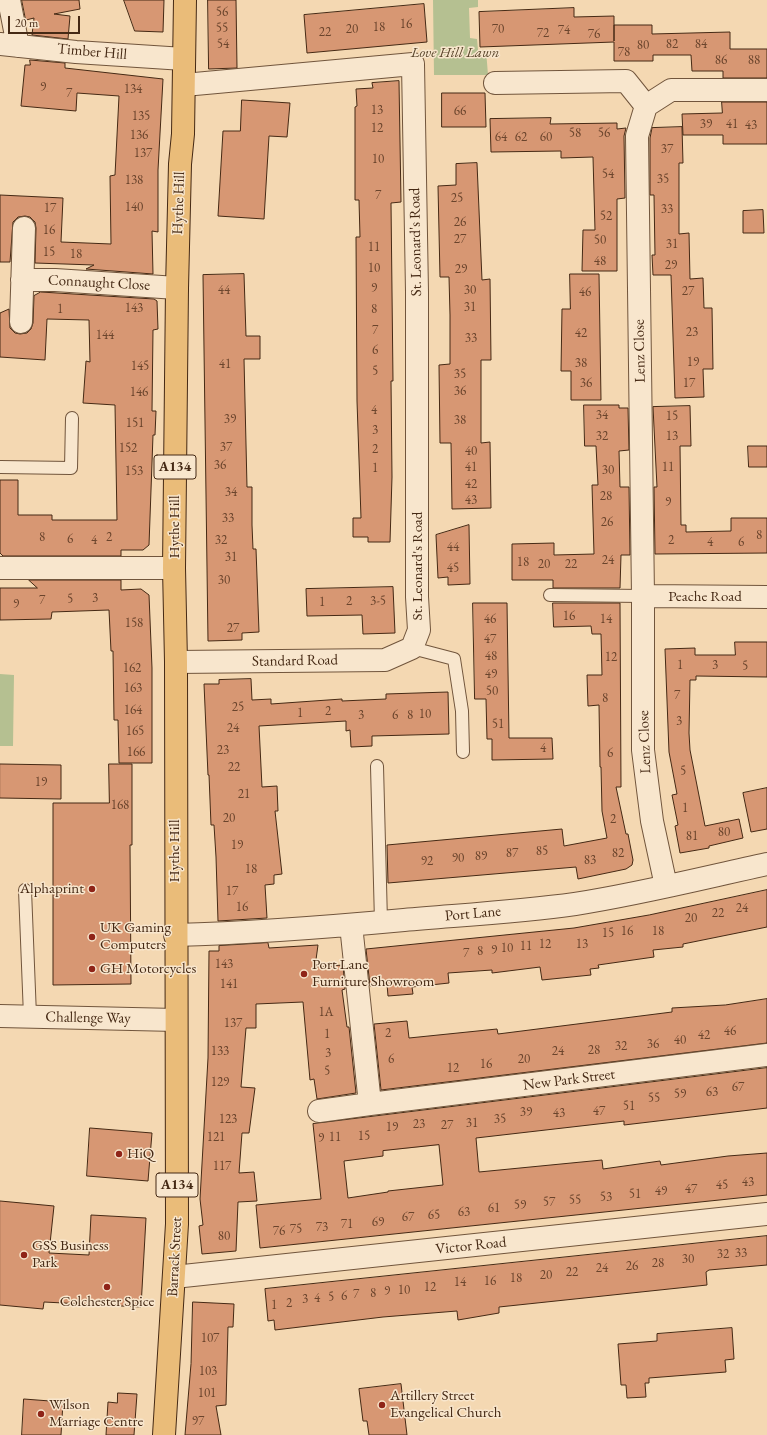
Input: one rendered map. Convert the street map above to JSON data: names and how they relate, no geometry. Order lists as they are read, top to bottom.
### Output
{
  "streets": {
    "main road": ["Hythe Hill", "A134", "Barrack Street"],
    "street": [
      "Timber Hill",
      "St. Leonard's Road",
      "Connaught Close",
      "Lenz Close",
      "Peache Road",
      "Standard Road",
      "Port Lane",
      "Challenge Way",
      "New Park Street",
      "Victor Road"
    ]
  },
  "crossings": [
    ["Timber Hill", "Hythe Hill"],
    ["Hythe Hill", "St. Leonard's Road"],
    ["Hythe Hill", "Connaught Close"],
    ["Hythe Hill", "Standard Road"],
    ["Hythe Hill", "Port Lane"],
    ["Hythe Hill", "Barrack Street"],
    ["St. Leonard's Road", "Standard Road"],
    ["Lenz Close", "Peache Road"],
    ["Lenz Close", "Port Lane"],
    ["Port Lane", "Barrack Street"],
    ["Challenge Way", "Barrack Street"],
    ["Victor Road", "Barrack Street"]
  ],
  "parks": ["Love Hill Lawn"],
  "places": [
    "Alphaprint",
    "UK Gaming Computers",
    "GH Motorcycles",
    "Port Lane Furniture Showroom",
    "HiQ",
    "GSS Business Park",
    "Colchester Spice",
    "Artillery Street Evangelical Church",
    "Wilson Marriage Centre"
  ],
  "house_numbers": [
    "56",
    "16",
    "18",
    "55",
    "20",
    "70",
    "74",
    "22",
    "72",
    "76",
    "54",
    "82",
    "84",
    "80",
    "78",
    "86",
    "88",
    "9",
    "134",
    "7",
    "13",
    "66",
    "135",
    "39",
    "41",
    "43",
    "12",
    "58",
    "56",
    "136",
    "64",
    "62",
    "60",
    "37",
    "137",
    "10",
    "54",
    "35",
    "138",
    "7",
    "25",
    "140",
    "17",
    "33",
    "52",
    "26",
    "16",
    "27",
    "50",
    "31",
    "11",
    "15",
    "18",
    "48",
    "29",
    "10",
    "29",
    "9",
    "44",
    "30",
    "27",
    "46",
    "31",
    "143",
    "1",
    "8",
    "7",
    "23",
    "42",
    "144",
    "33",
    "6",
    "19",
    "38",
    "41",
    "145",
    "5",
    "35",
    "36",
    "17",
    "36",
    "146",
    "4",
    "34",
    "15",
    "39",
    "38",
    "151",
    "3",
    "32",
    "13",
    "37",
    "152",
    "2",
    "40",
    "36",
    "41",
    "11",
    "1",
    "30",
    "153",
    "42",
    "34",
    "28",
    "43",
    "9",
    "33",
    "26",
    "8",
    "8",
    "2",
    "6",
    "4",
    "32",
    "2",
    "4",
    "6",
    "44",
    "31",
    "24",
    "18",
    "20",
    "22",
    "45",
    "30",
    "3",
    "5",
    "7",
    "2",
    "3-5",
    "1",
    "9",
    "16",
    "46",
    "14",
    "158",
    "27",
    "47",
    "48",
    "12",
    "1",
    "3",
    "5",
    "162",
    "49",
    "163",
    "50",
    "7",
    "8",
    "25",
    "164",
    "2",
    "1",
    "10",
    "3",
    "6",
    "8",
    "3",
    "51",
    "24",
    "165",
    "4",
    "23",
    "166",
    "6",
    "22",
    "5",
    "19",
    "21",
    "168",
    "1",
    "20",
    "2",
    "80",
    "81",
    "19",
    "85",
    "87",
    "82",
    "89",
    "90",
    "83",
    "92",
    "18",
    "17",
    "16",
    "24",
    "22",
    "20",
    "16",
    "18",
    "15",
    "12",
    "13",
    "11",
    "10",
    "9",
    "8",
    "7",
    "143",
    "141",
    "1A",
    "137",
    "46",
    "2",
    "1",
    "42",
    "40",
    "36",
    "32",
    "28",
    "133",
    "24",
    "3",
    "6",
    "20",
    "16",
    "12",
    "5",
    "129",
    "67",
    "63",
    "59",
    "55",
    "51",
    "47",
    "39",
    "43",
    "123",
    "35",
    "31",
    "23",
    "27",
    "19",
    "15",
    "121",
    "11",
    "9",
    "117",
    "43",
    "45",
    "47",
    "49",
    "51",
    "53",
    "55",
    "57",
    "59",
    "61",
    "63",
    "65",
    "67",
    "69",
    "71",
    "73",
    "75",
    "76",
    "80",
    "33",
    "32",
    "30",
    "28",
    "26",
    "24",
    "22",
    "20",
    "18",
    "16",
    "14",
    "12",
    "10",
    "9",
    "8",
    "7",
    "6",
    "5",
    "4",
    "3",
    "2",
    "1",
    "107",
    "103",
    "101",
    "97"
  ],
  "scale_bar": "20 m"
}
